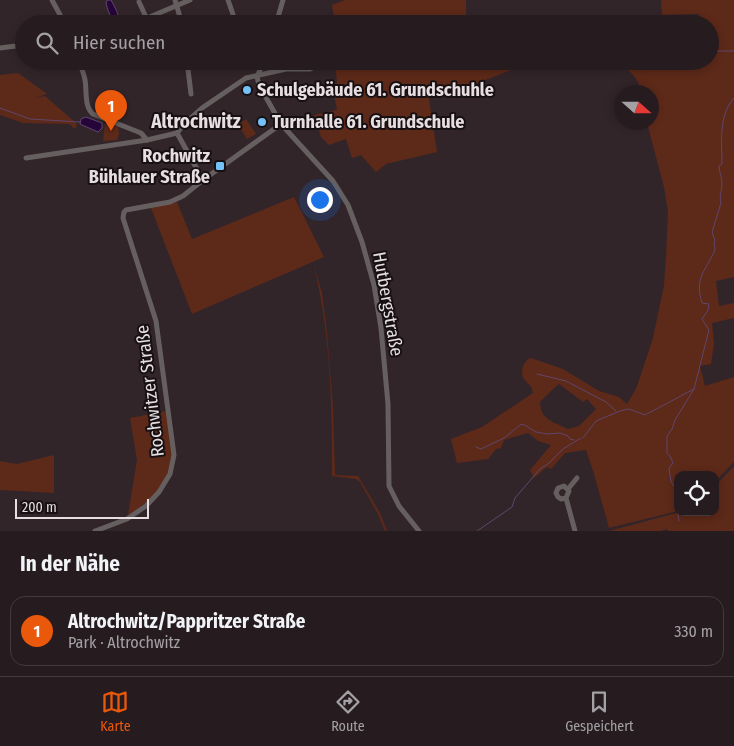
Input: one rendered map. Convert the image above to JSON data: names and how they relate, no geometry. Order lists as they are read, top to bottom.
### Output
{
  "streets": {
    "street": ["Hutbergstraße", "Rochwitzer Straße"]
  },
  "districts": ["Altrochwitz"],
  "places": {
    "other": ["Schulgebäude 61. Grundschuhle", "Turnhalle 61. Grundschule"],
    "transit": ["Rochwitz Bühlauer Straße"]
  },
  "scale_bar": "200 m",
  "north": "right",
  "page": {
    "search": "Hier suchen",
    "pins": "1",
    "scale": "200 m",
    "heading": "In der Nähe",
    "list": [
      {
        "mark": "1",
        "name": "Altrochwitz/Pappritzer Straße",
        "note": "Park · Altrochwitz",
        "value": "330 m"
      }
    ],
    "nav": ["Karte", "Route", "Gespeichert"]
  }
}
